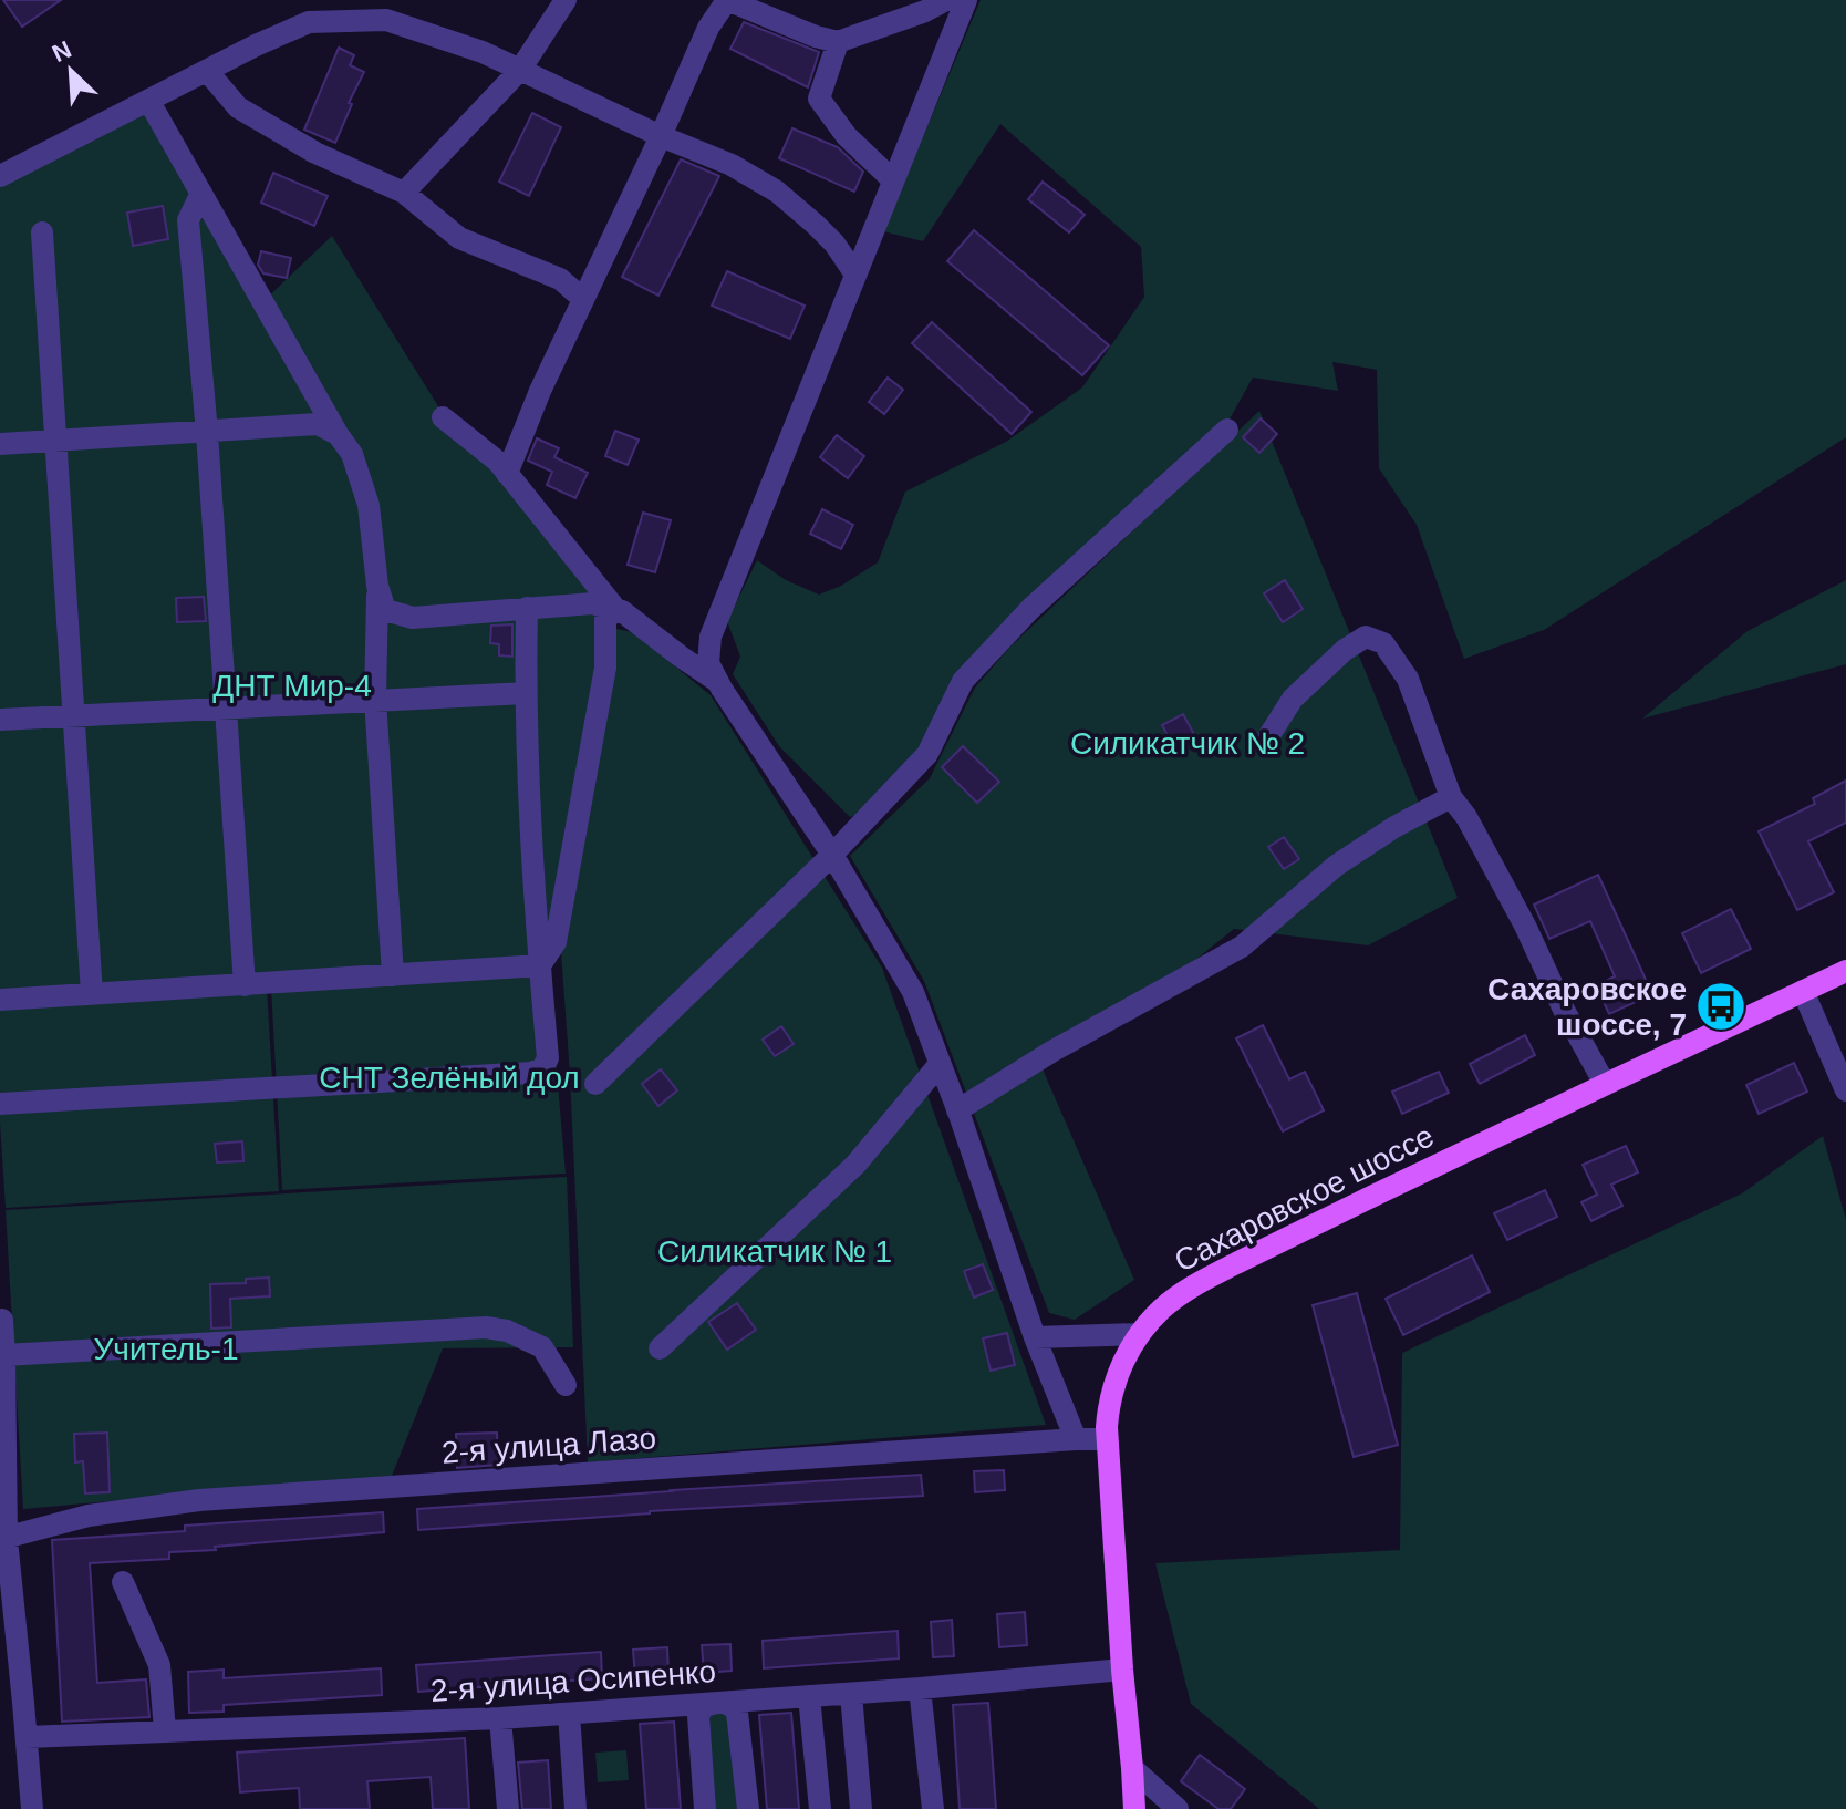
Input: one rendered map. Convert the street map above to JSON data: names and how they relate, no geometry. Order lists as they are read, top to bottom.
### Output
{
  "streets": {
    "main road": ["Сахаровское шоссе"],
    "street": ["2-я улица Лазо", "2-я улица Осипенко"]
  },
  "crossings": [
    ["Сахаровское шоссе", "2-я улица Лазо"],
    ["Сахаровское шоссе", "2-я улица Осипенко"]
  ],
  "parks": [
    "ДНТ Мир-4",
    "Силикатчик № 2",
    "СНТ Зелёный дол",
    "Силикатчик № 1",
    "Учитель-1"
  ],
  "places": {
    "bus stop": ["Сахаровское шоссе, 7"]
  },
  "north": "top left"
}
